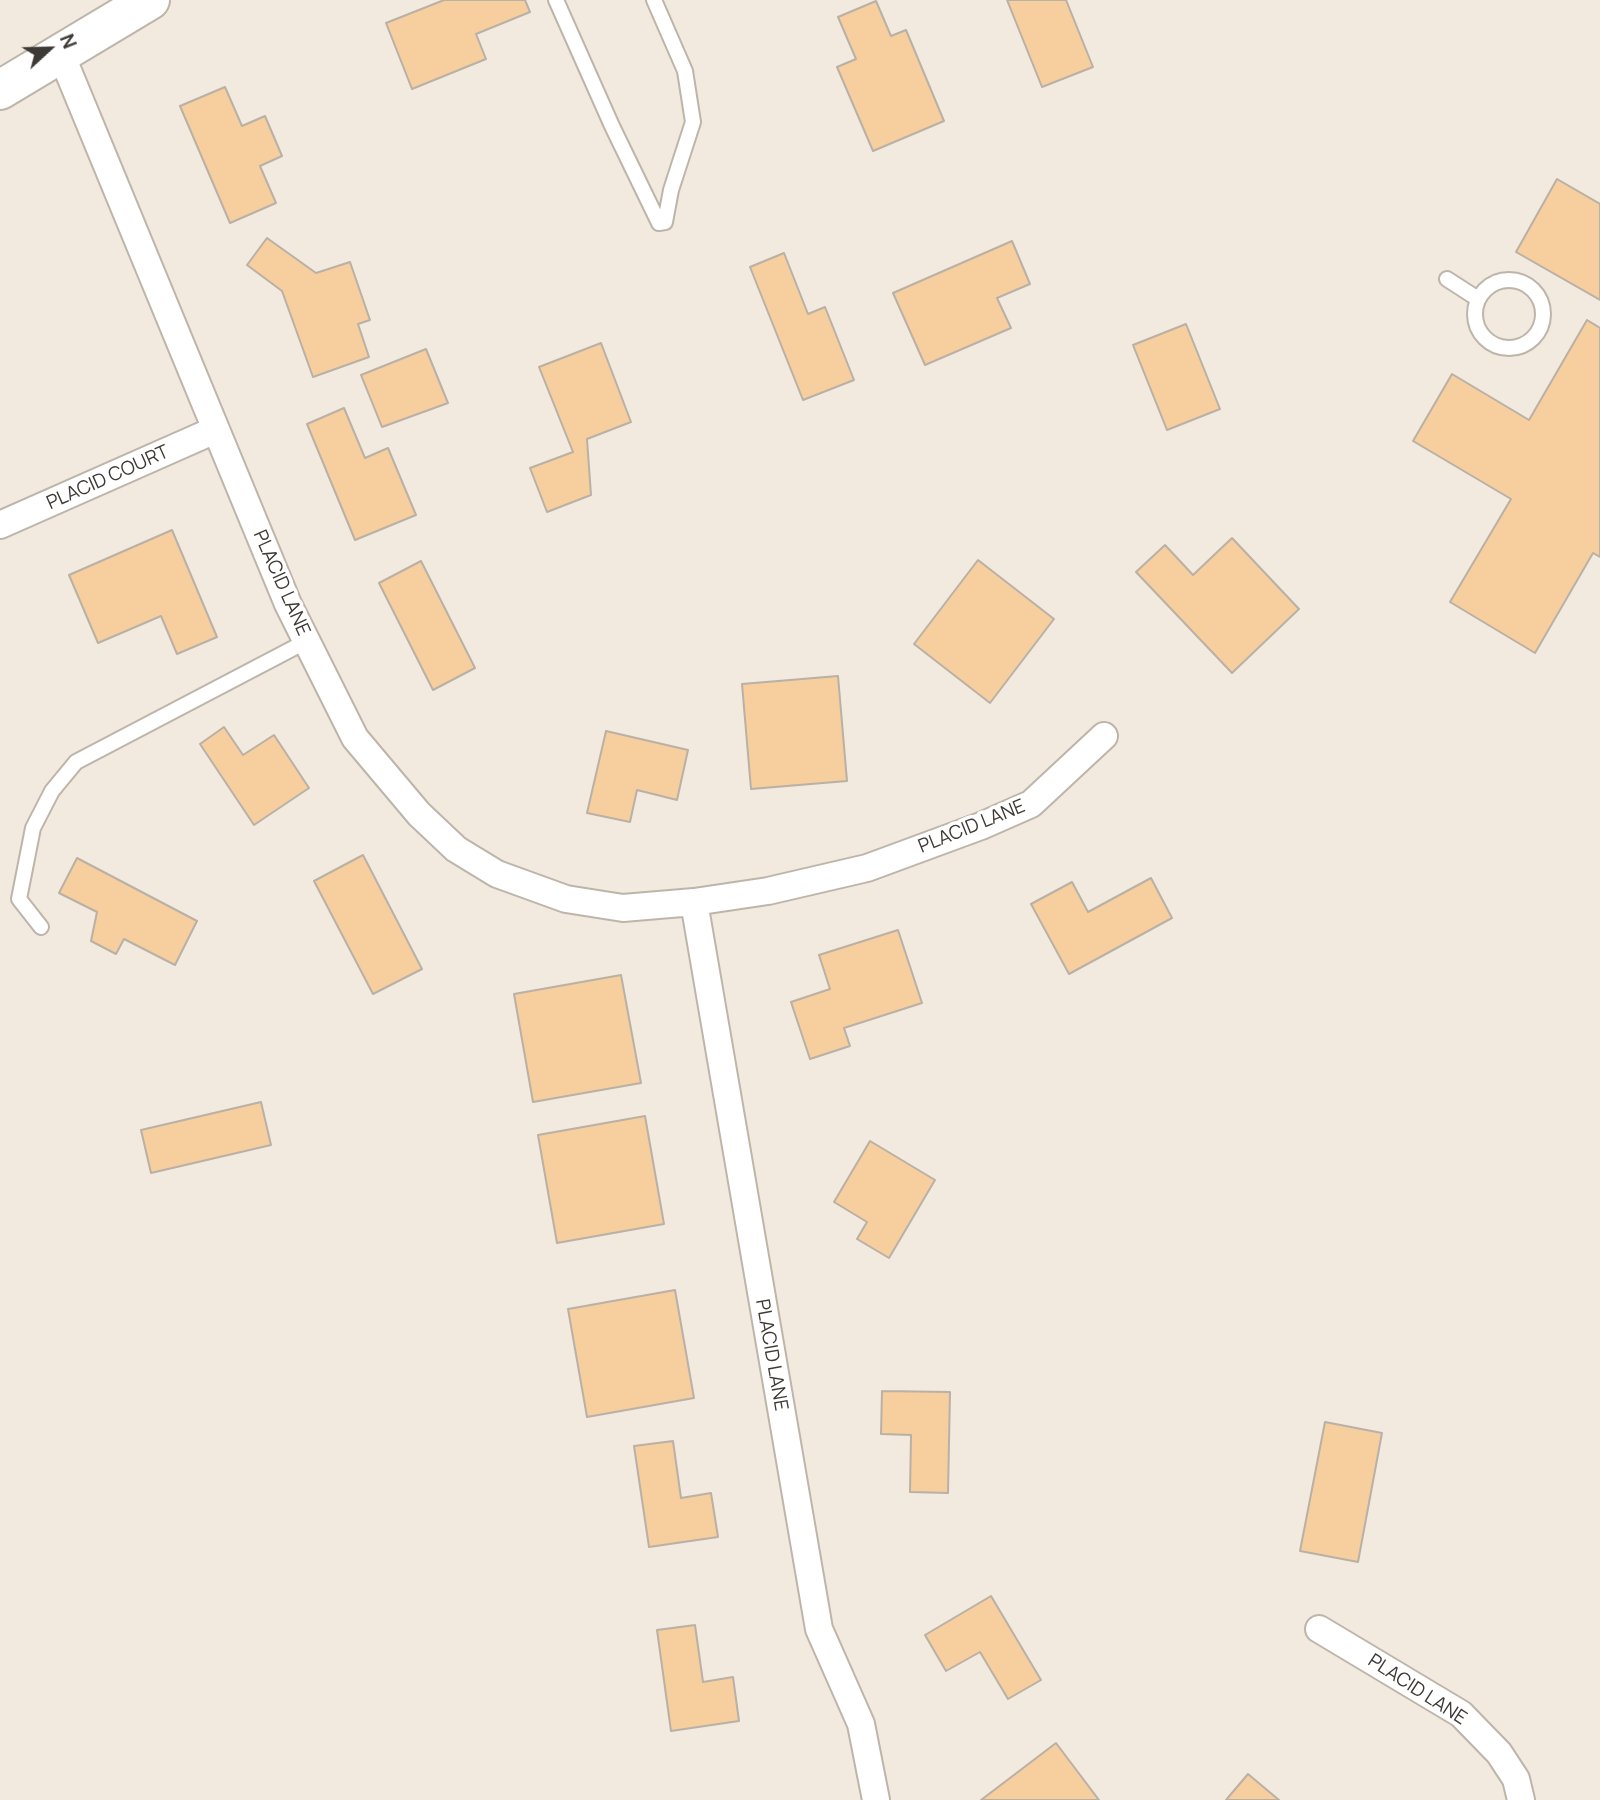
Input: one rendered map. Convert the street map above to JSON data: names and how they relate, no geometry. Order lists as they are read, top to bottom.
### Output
{
  "streets": {
    "street": ["PLACID COURT", "PLACID LANE"]
  },
  "crossings": [
    ["PLACID COURT", "PLACID LANE"]
  ],
  "north": "right"
}
